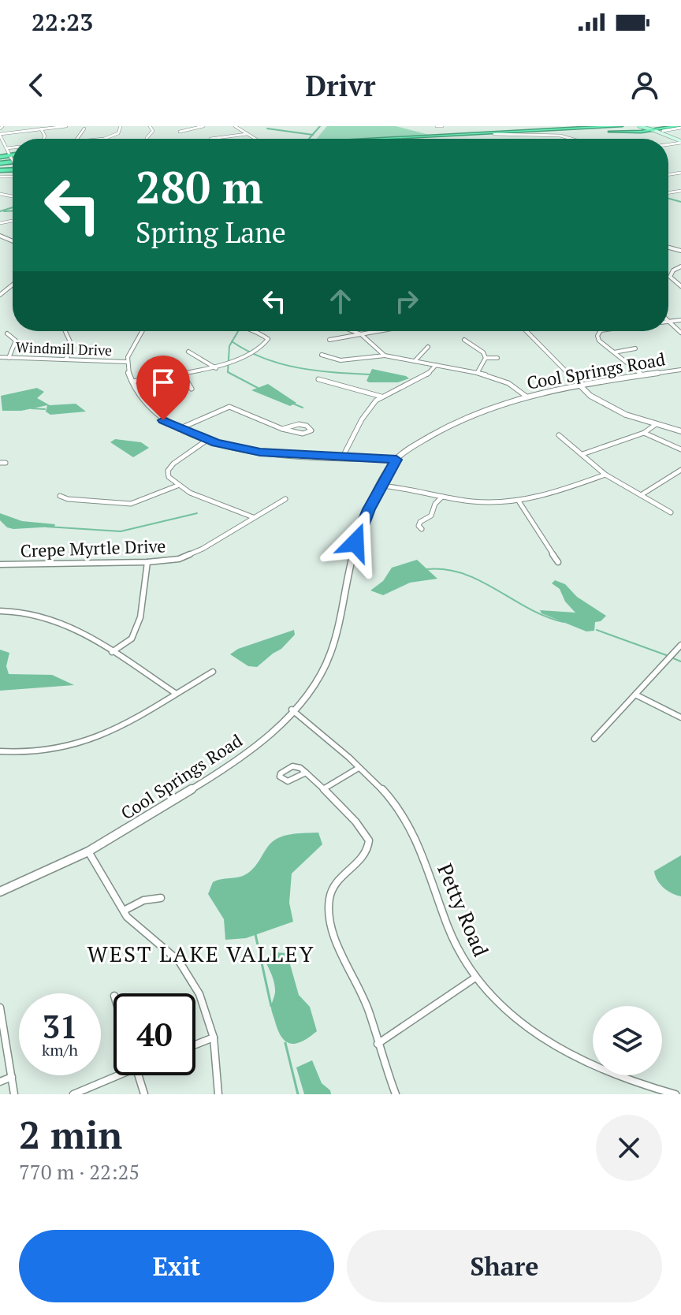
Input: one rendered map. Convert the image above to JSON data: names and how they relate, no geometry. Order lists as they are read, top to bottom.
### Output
{
  "streets": {
    "street": [
      "Windmill Drive",
      "Cool Springs Road",
      "Crepe Myrtle Drive",
      "Petty Road"
    ]
  },
  "crossings": [
    ["Cool Springs Road", "Petty Road"]
  ],
  "districts": ["WEST LAKE VALLEY"],
  "page": {
    "status": "22:23",
    "header": "Drivr",
    "turn": ["280 m", "Spring Lane"],
    "speed": "31 km/h",
    "limit": "40",
    "heading": ["2 min", "770 m · 22:25"],
    "buttons": ["Exit", "Share"]
  }
}
